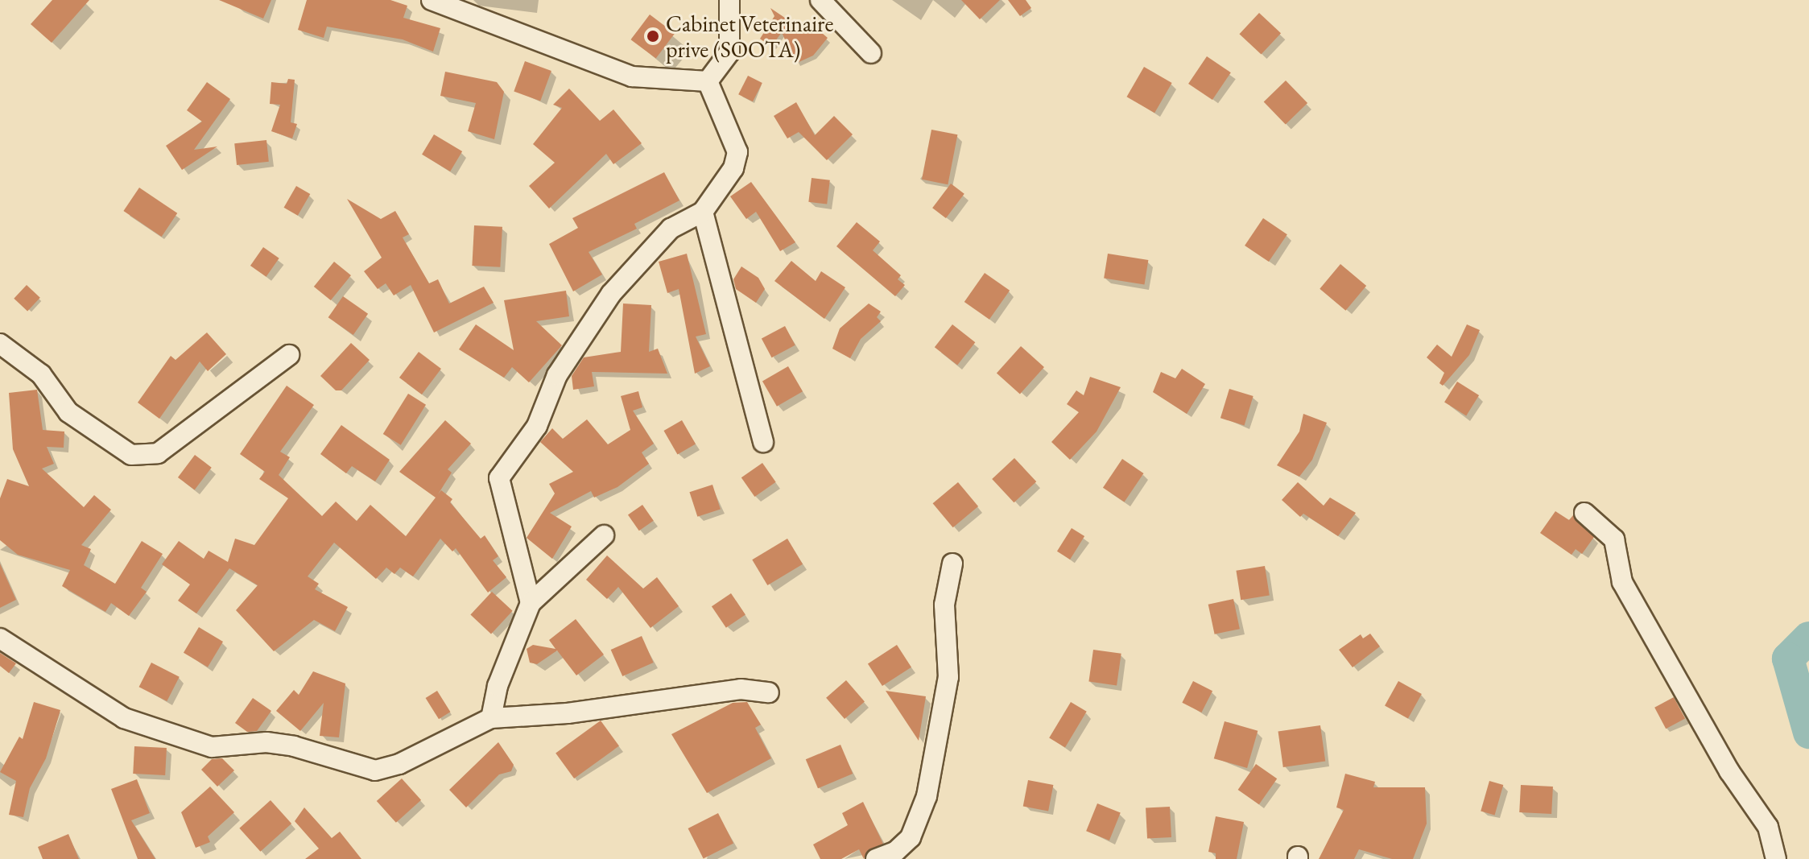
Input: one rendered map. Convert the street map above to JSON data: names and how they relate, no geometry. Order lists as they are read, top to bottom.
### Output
{
  "places": ["Cabinet Veterinaire prive (SOOTA)"]
}
